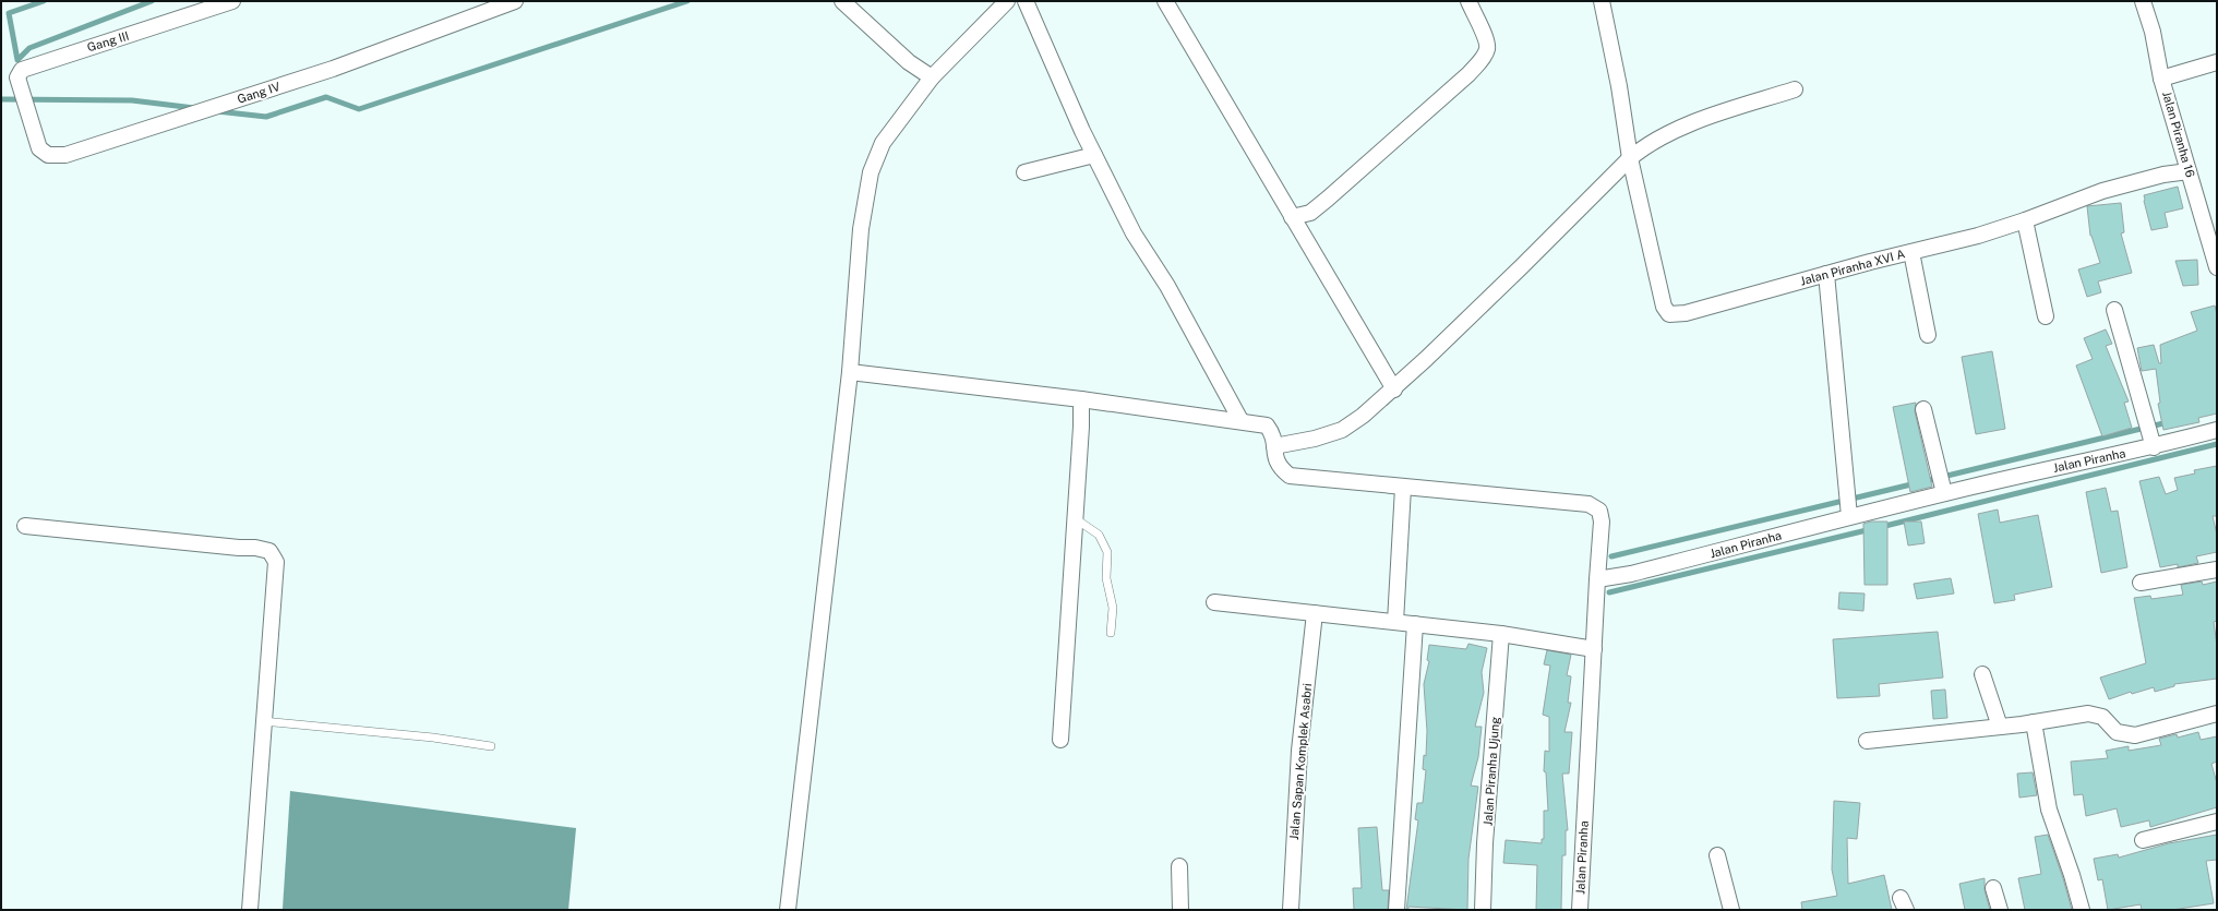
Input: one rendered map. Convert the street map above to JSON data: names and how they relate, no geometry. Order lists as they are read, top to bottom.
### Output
{
  "streets": {
    "street": [
      "Gang III",
      "Gang IV",
      "Jalan Piranha 16",
      "Jalan Piranha XVI A",
      "Jalan Piranha",
      "Jalan Sapan Komplek Asabri",
      "Jalan Piranha Ujung"
    ]
  },
  "crossings": [
    ["Gang III", "Gang IV"],
    ["Jalan Piranha 16", "Jalan Piranha XVI A"]
  ]
}
